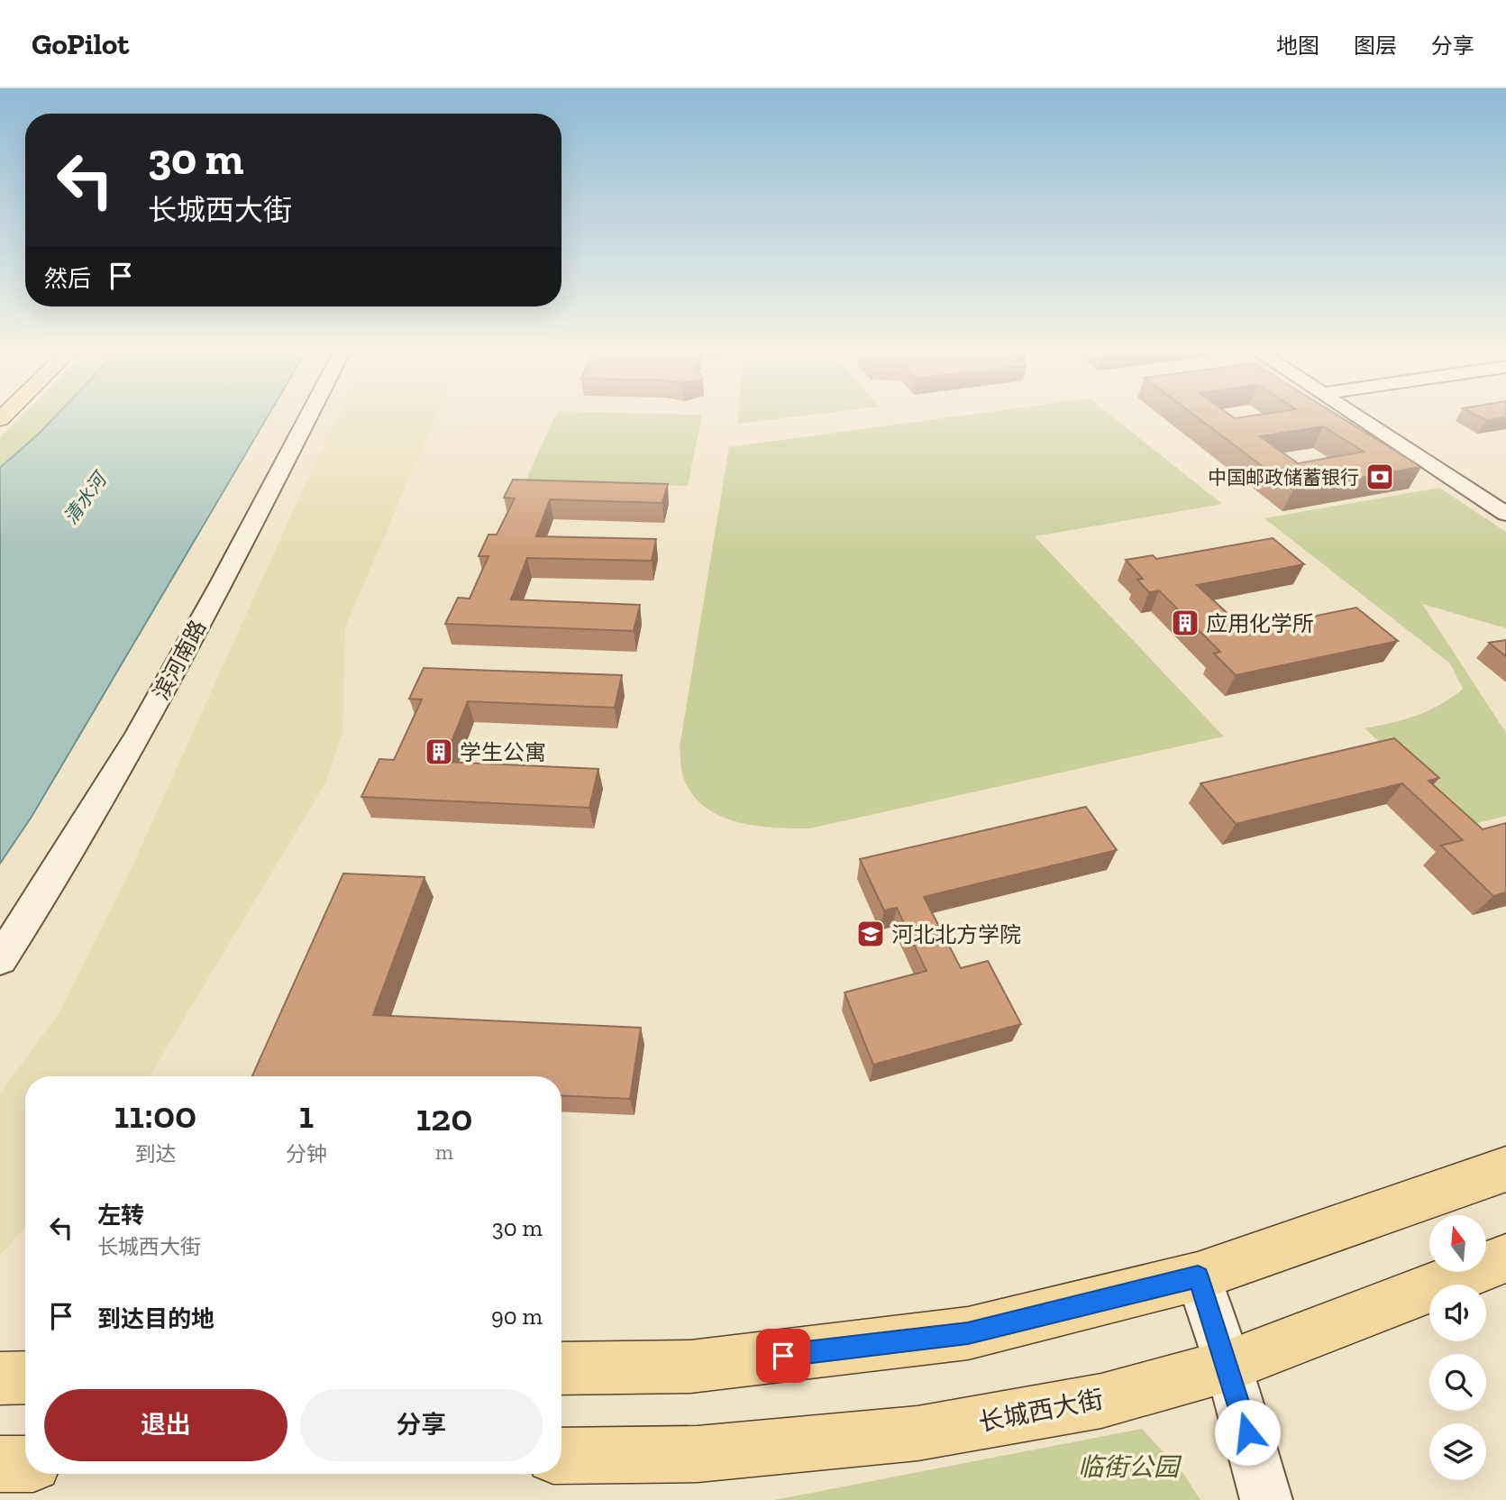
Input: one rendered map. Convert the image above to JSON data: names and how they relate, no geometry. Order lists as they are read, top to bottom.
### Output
{
  "streets": {
    "main road": ["滨河南路", "长城西大街"]
  },
  "water": ["清水河"],
  "parks": ["临街公园"],
  "places": {
    "bank": ["中国邮政储蓄银行"],
    "building": ["应用化学所", "学生公寓"],
    "school or university": ["河北北方学院"]
  },
  "north": "top",
  "page": {
    "header": "GoPilot",
    "nav": ["地图", "图层", "分享"],
    "turn": ["30 m", "长城西大街"],
    "then": "然后",
    "eta": [
      "11:00",
      "到达",
      "1",
      "分钟",
      "120",
      "m"
    ],
    "list": [
      {
        "name": "左转",
        "note": "长城西大街",
        "value": "30 m"
      },
      {
        "name": "到达目的地",
        "value": "90 m"
      }
    ],
    "buttons": ["退出", "分享"]
  }
}
